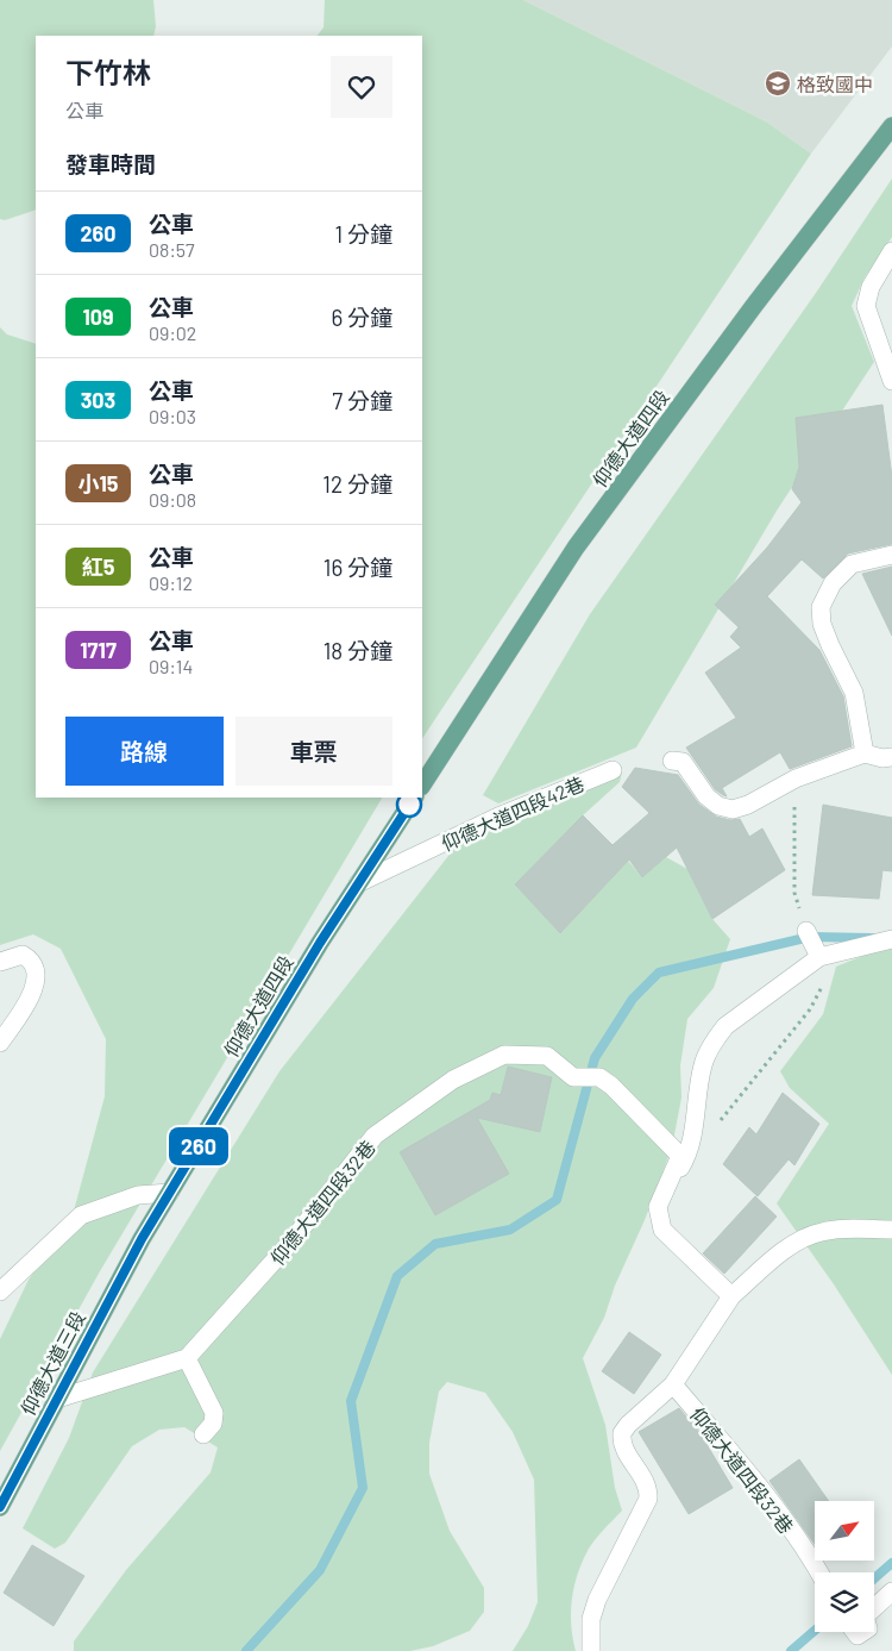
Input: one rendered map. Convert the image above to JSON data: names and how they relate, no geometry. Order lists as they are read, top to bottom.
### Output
{
  "streets": {
    "main road": ["仰德大道四段", "仰德大道三段"],
    "street": ["仰德大道四段42巷", "仰德大道四段32巷"]
  },
  "crossings": [
    ["仰德大道四段", "仰德大道四段42巷"],
    ["仰德大道四段", "仰德大道三段"]
  ],
  "places": {
    "school or university": ["格致國中"]
  },
  "lines": ["bus line 260"],
  "north": "top right",
  "page": {
    "on_map": "260",
    "heading": [
      ["下竹林", "公車"],
      "發車時間"
    ],
    "list": [
      {
        "mark": "260",
        "name": "公車",
        "note": "08:57",
        "value": "1 分鐘"
      },
      {
        "mark": "109",
        "name": "公車",
        "note": "09:02",
        "value": "6 分鐘"
      },
      {
        "mark": "303",
        "name": "公車",
        "note": "09:03",
        "value": "7 分鐘"
      },
      {
        "mark": "小15",
        "name": "公車",
        "note": "09:08",
        "value": "12 分鐘"
      },
      {
        "mark": "紅5",
        "name": "公車",
        "note": "09:12",
        "value": "16 分鐘"
      },
      {
        "mark": "1717",
        "name": "公車",
        "note": "09:14",
        "value": "18 分鐘"
      }
    ],
    "buttons": ["路線", "車票"]
  }
}
